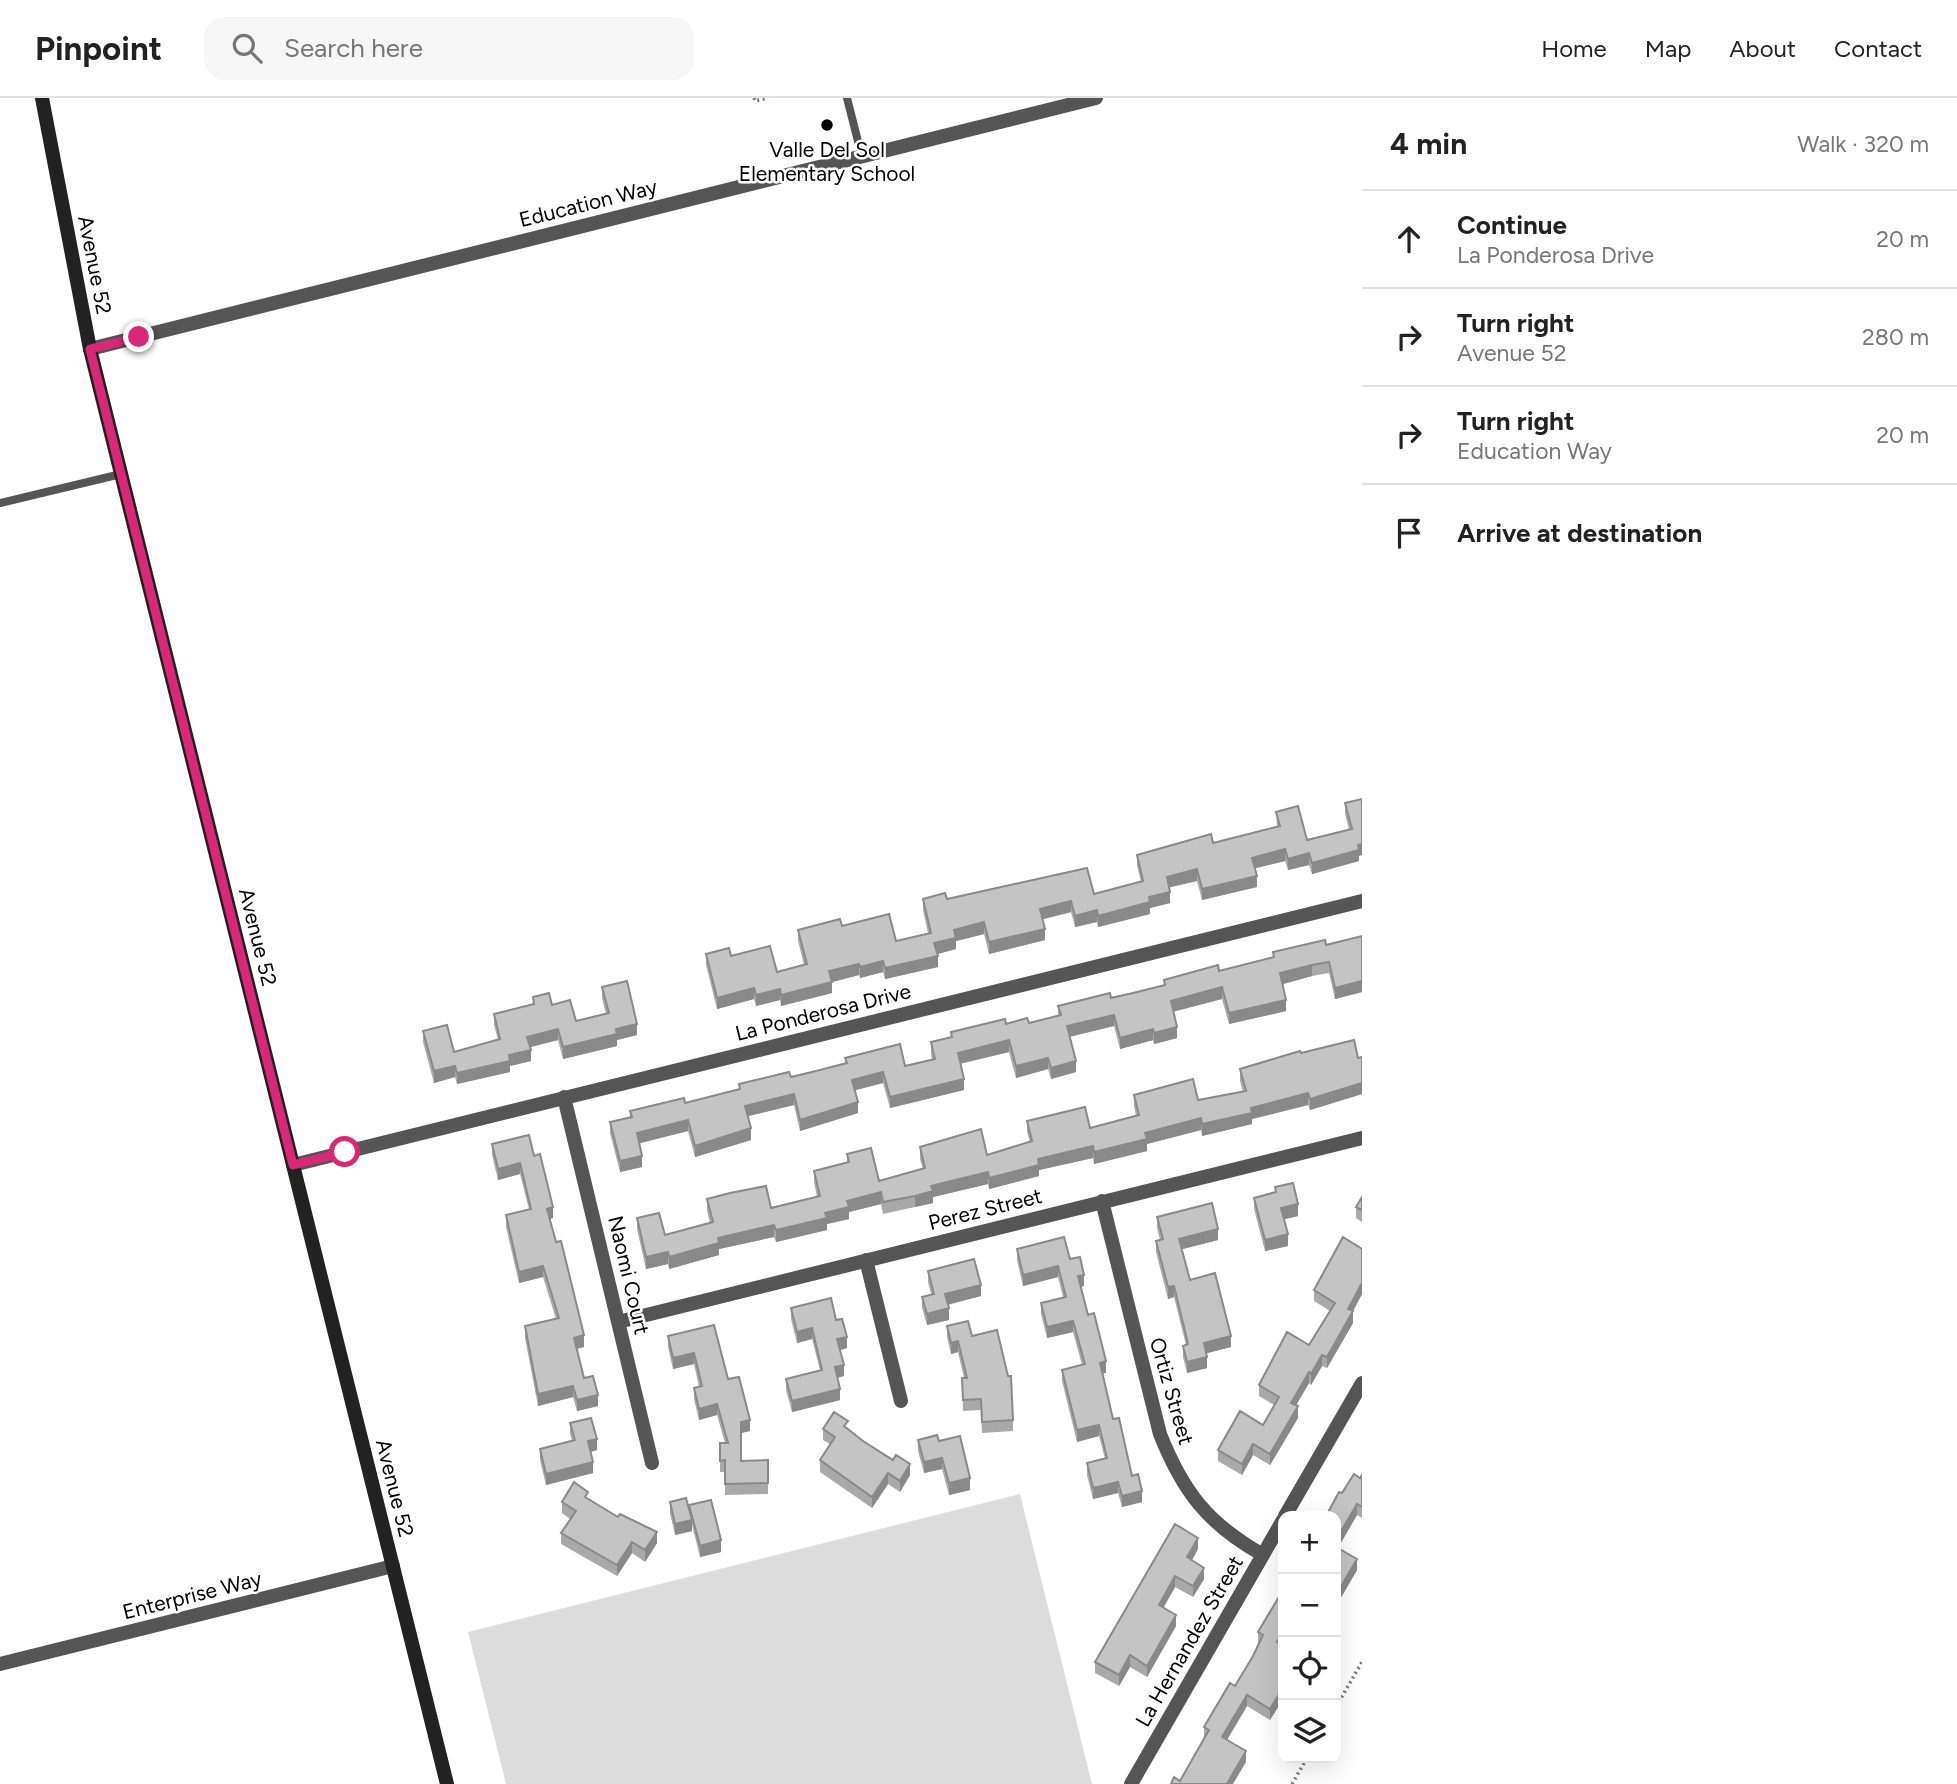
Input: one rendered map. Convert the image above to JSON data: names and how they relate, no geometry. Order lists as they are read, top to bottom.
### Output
{
  "streets": {
    "main road": ["Avenue 52"],
    "street": [
      "Education Way",
      "La Ponderosa Drive",
      "Perez Street",
      "Naomi Court",
      "Ortiz Street",
      "Enterprise Way",
      "La Hernandez Street"
    ]
  },
  "crossings": [
    ["Education Way", "Avenue 52"],
    ["Avenue 52", "La Ponderosa Drive"],
    ["Avenue 52", "Enterprise Way"],
    ["La Ponderosa Drive", "Naomi Court"],
    ["Perez Street", "Naomi Court"],
    ["Perez Street", "Ortiz Street"],
    ["Ortiz Street", "La Hernandez Street"]
  ],
  "places": ["Valle Del Sol Elementary School"],
  "page": {
    "header": "Pinpoint",
    "search": "Search here",
    "nav": [
      "Home",
      "Map",
      "About",
      "Contact"
    ],
    "heading": ["4 min", "Walk · 320 m"],
    "list": [
      ["Continue", "La Ponderosa Drive", "20 m"],
      ["Turn right", "Avenue 52", "280 m"],
      ["Turn right", "Education Way", "20 m"],
      "Arrive at destination"
    ],
    "map_buttons": ["+", "−"]
  }
}
